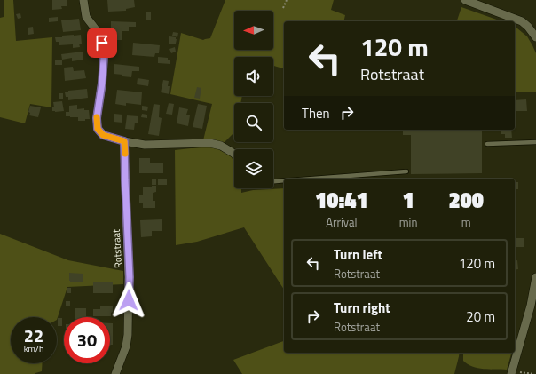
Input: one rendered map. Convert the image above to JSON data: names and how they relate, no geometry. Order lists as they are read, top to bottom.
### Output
{
  "streets": {
    "street": ["Rotstraat"]
  },
  "north": "left",
  "page": {
    "turn": ["120 m", "Rotstraat"],
    "then": "Then",
    "eta": [
      "10:41",
      "Arrival",
      "1",
      "min",
      "200",
      "m"
    ],
    "list": [
      {
        "name": "Turn left",
        "note": "Rotstraat",
        "value": "120 m"
      },
      {
        "name": "Turn right",
        "note": "Rotstraat",
        "value": "20 m"
      }
    ],
    "speed": "22 km/h",
    "limit": "30"
  }
}
